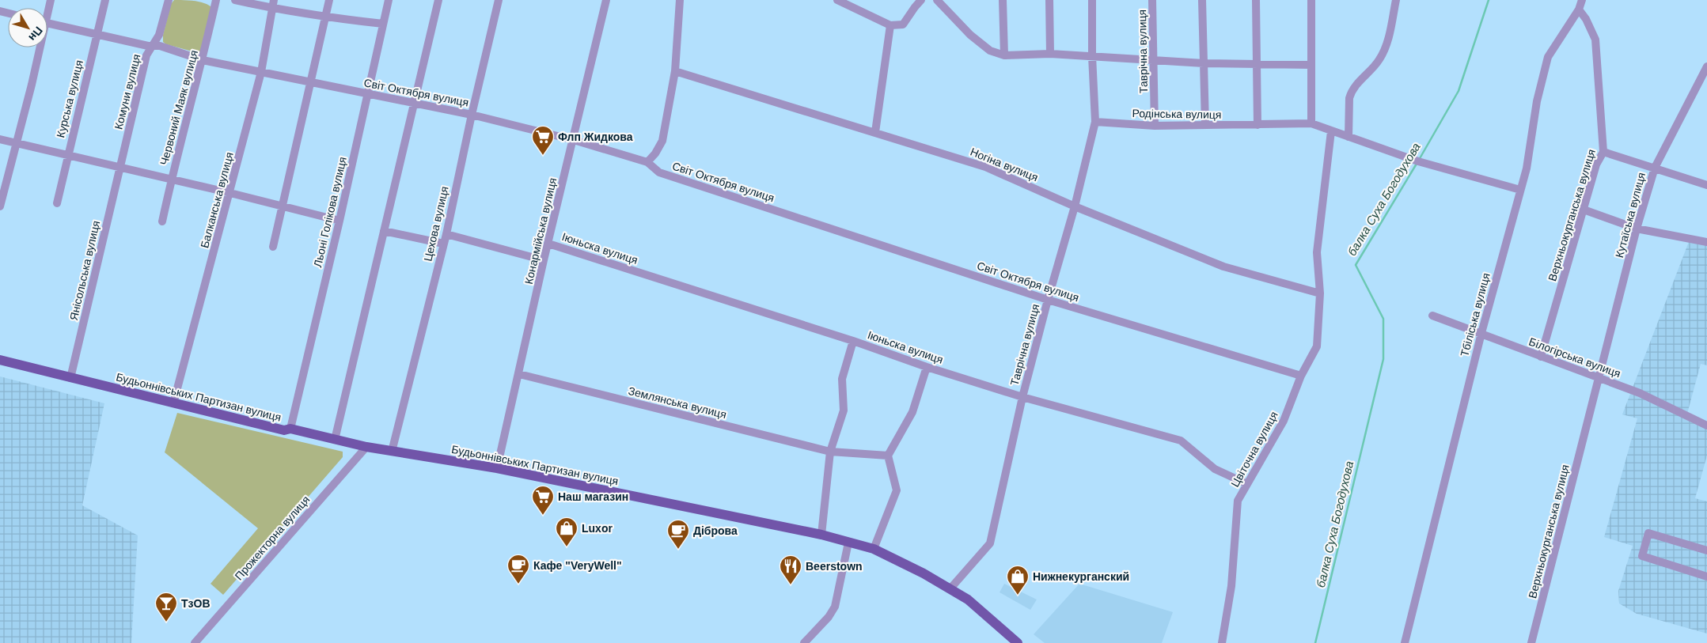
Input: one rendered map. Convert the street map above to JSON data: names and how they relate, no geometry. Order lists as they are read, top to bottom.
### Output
{
  "streets": {
    "main road": ["Будьоннівських Партизан вулиця"],
    "street": [
      "Таврічна вулиця",
      "Комуни вулиця",
      "Світ Октября вулиця",
      "Курська вулиця",
      "Червоний Маяк вулиця",
      "Родінська вулиця",
      "Ногіна вулиця",
      "Балканська вулиця",
      "Льоні Голікова вулиця",
      "Верхньокурганська вулиця",
      "Кутаїська вулиця",
      "Цехова вулиця",
      "Конармійська вулиця",
      "Iюньска вулиця",
      "Янісольська вулиця",
      "Тбіліська вулиця",
      "Білогірська вулиця",
      "Землянська вулиця",
      "Цвiточна вулиця",
      "Прожекторна вулиця"
    ]
  },
  "crossings": [
    ["Таврічна вулиця", "Світ Октября вулиця"],
    ["Таврічна вулиця", "Родінська вулиця"],
    ["Таврічна вулиця", "Ногіна вулиця"],
    ["Таврічна вулиця", "Iюньска вулиця"],
    ["Таврічна вулиця", "Будьоннівських Партизан вулиця"],
    ["Комуни вулиця", "Світ Октября вулиця"],
    ["Комуни вулиця", "Янісольська вулиця"],
    ["Світ Октября вулиця", "Курська вулиця"],
    ["Світ Октября вулиця", "Червоний Маяк вулиця"],
    ["Світ Октября вулиця", "Балканська вулиця"],
    ["Світ Октября вулиця", "Льоні Голікова вулиця"],
    ["Світ Октября вулиця", "Цехова вулиця"],
    ["Світ Октября вулиця", "Конармійська вулиця"],
    ["Світ Октября вулиця", "Цвiточна вулиця"],
    ["Родінська вулиця", "Тбіліська вулиця"],
    ["Родінська вулиця", "Цвiточна вулиця"],
    ["Ногіна вулиця", "Цвiточна вулиця"],
    ["Балканська вулиця", "Будьоннівських Партизан вулиця"],
    ["Льоні Голікова вулиця", "Будьоннівських Партизан вулиця"],
    ["Верхньокурганська вулиця", "Кутаїська вулиця"],
    ["Верхньокурганська вулиця", "Тбіліська вулиця"],
    ["Верхньокурганська вулиця", "Білогірська вулиця"],
    ["Кутаїська вулиця", "Білогірська вулиця"],
    ["Цехова вулиця", "Будьоннівських Партизан вулиця"],
    ["Конармійська вулиця", "Iюньска вулиця"],
    ["Конармійська вулиця", "Будьоннівських Партизан вулиця"],
    ["Конармійська вулиця", "Землянська вулиця"],
    ["Iюньска вулиця", "Цвiточна вулиця"],
    ["Янісольська вулиця", "Будьоннівських Партизан вулиця"],
    ["Тбіліська вулиця", "Білогірська вулиця"],
    ["Будьоннівських Партизан вулиця", "Прожекторна вулиця"]
  ],
  "water": ["балка Суха Богодухова"],
  "places": {
    "supermarket": ["Флп Жидкова", "Наш магазин"],
    "shop": ["Luxor", "Нижнекурганский"],
    "cafe": ["Діброва", "Кафе \"VeryWell\""],
    "restaurant": ["Beerstown"],
    "bar": ["ТзОВ"]
  },
  "north": "bottom right"
}
